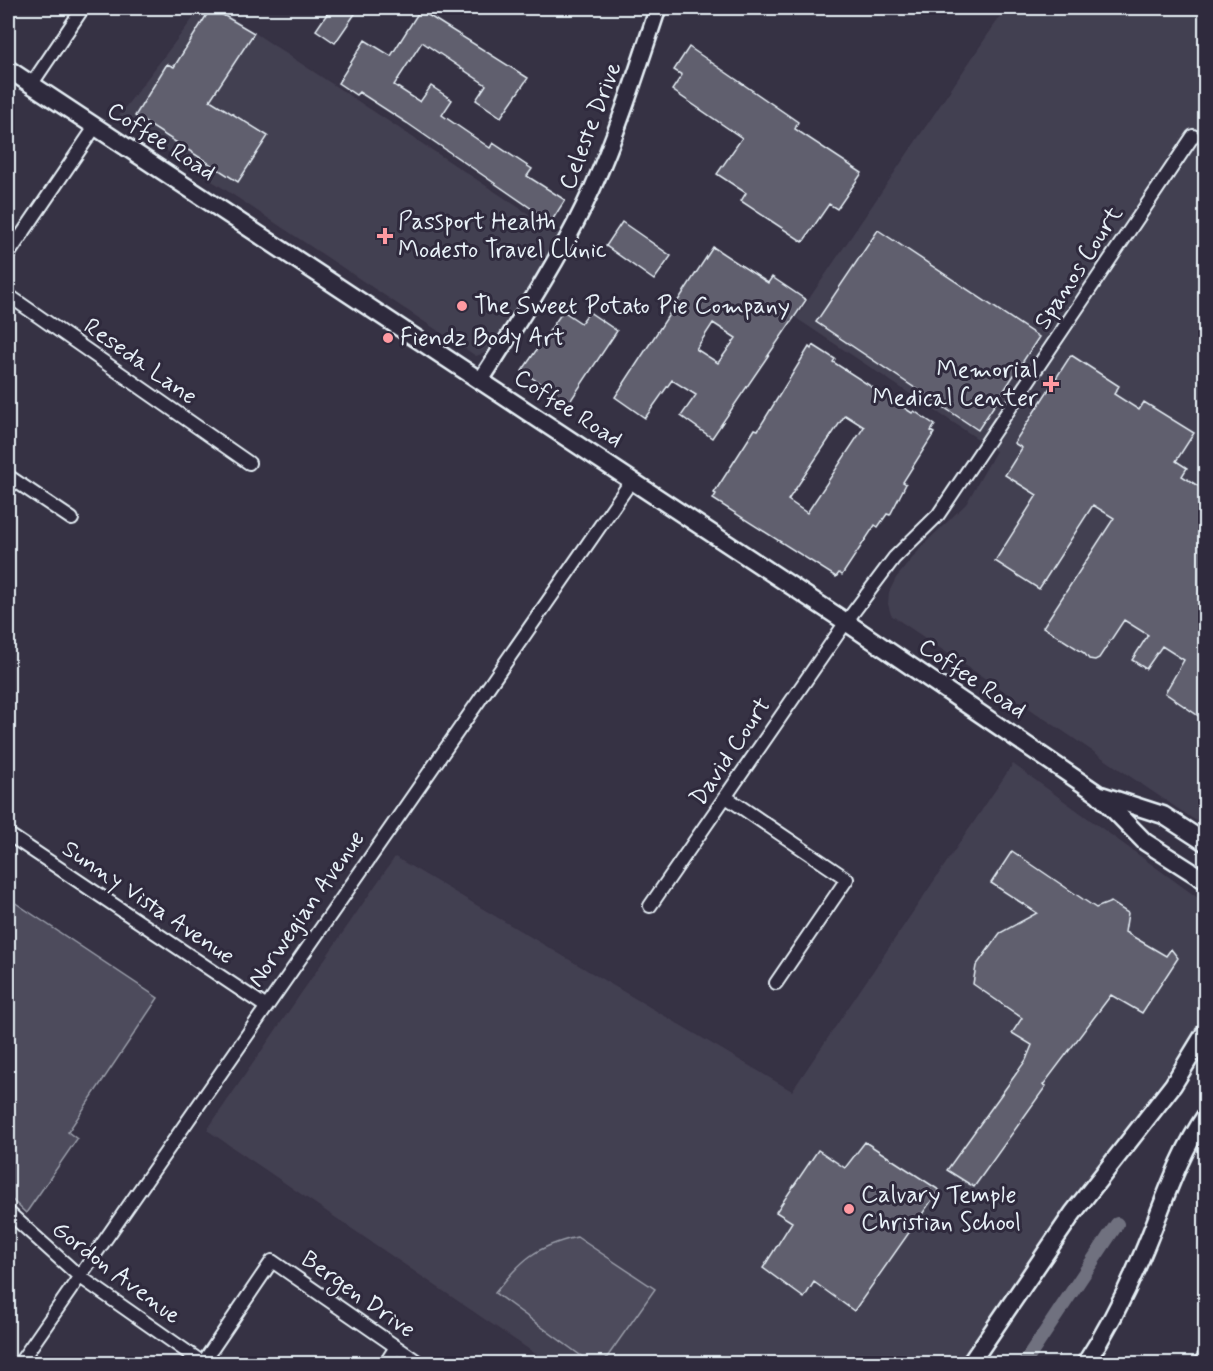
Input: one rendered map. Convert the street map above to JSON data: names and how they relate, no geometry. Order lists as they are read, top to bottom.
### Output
{
  "streets": {
    "main road": ["Coffee Road"],
    "street": [
      "Celeste Drive",
      "Spanos Court",
      "Reseda Lane",
      "David Court",
      "Sunny Vista Avenue",
      "Norwegian Avenue",
      "Gordon Avenue",
      "Bergen Drive"
    ]
  },
  "crossings": [
    ["Celeste Drive", "Coffee Road"],
    ["Coffee Road", "Spanos Court"],
    ["Coffee Road", "David Court"],
    ["Coffee Road", "Norwegian Avenue"],
    ["Spanos Court", "David Court"],
    ["Sunny Vista Avenue", "Norwegian Avenue"],
    ["Norwegian Avenue", "Gordon Avenue"],
    ["Gordon Avenue", "Bergen Drive"]
  ],
  "places": {
    "health": ["Passport Health Modesto Travel Clinic", "Memorial Medical Center"],
    "other": ["The Sweet Potato Pie Company", "Fiendz Body Art", "Calvary Temple Christian School"]
  }
}
